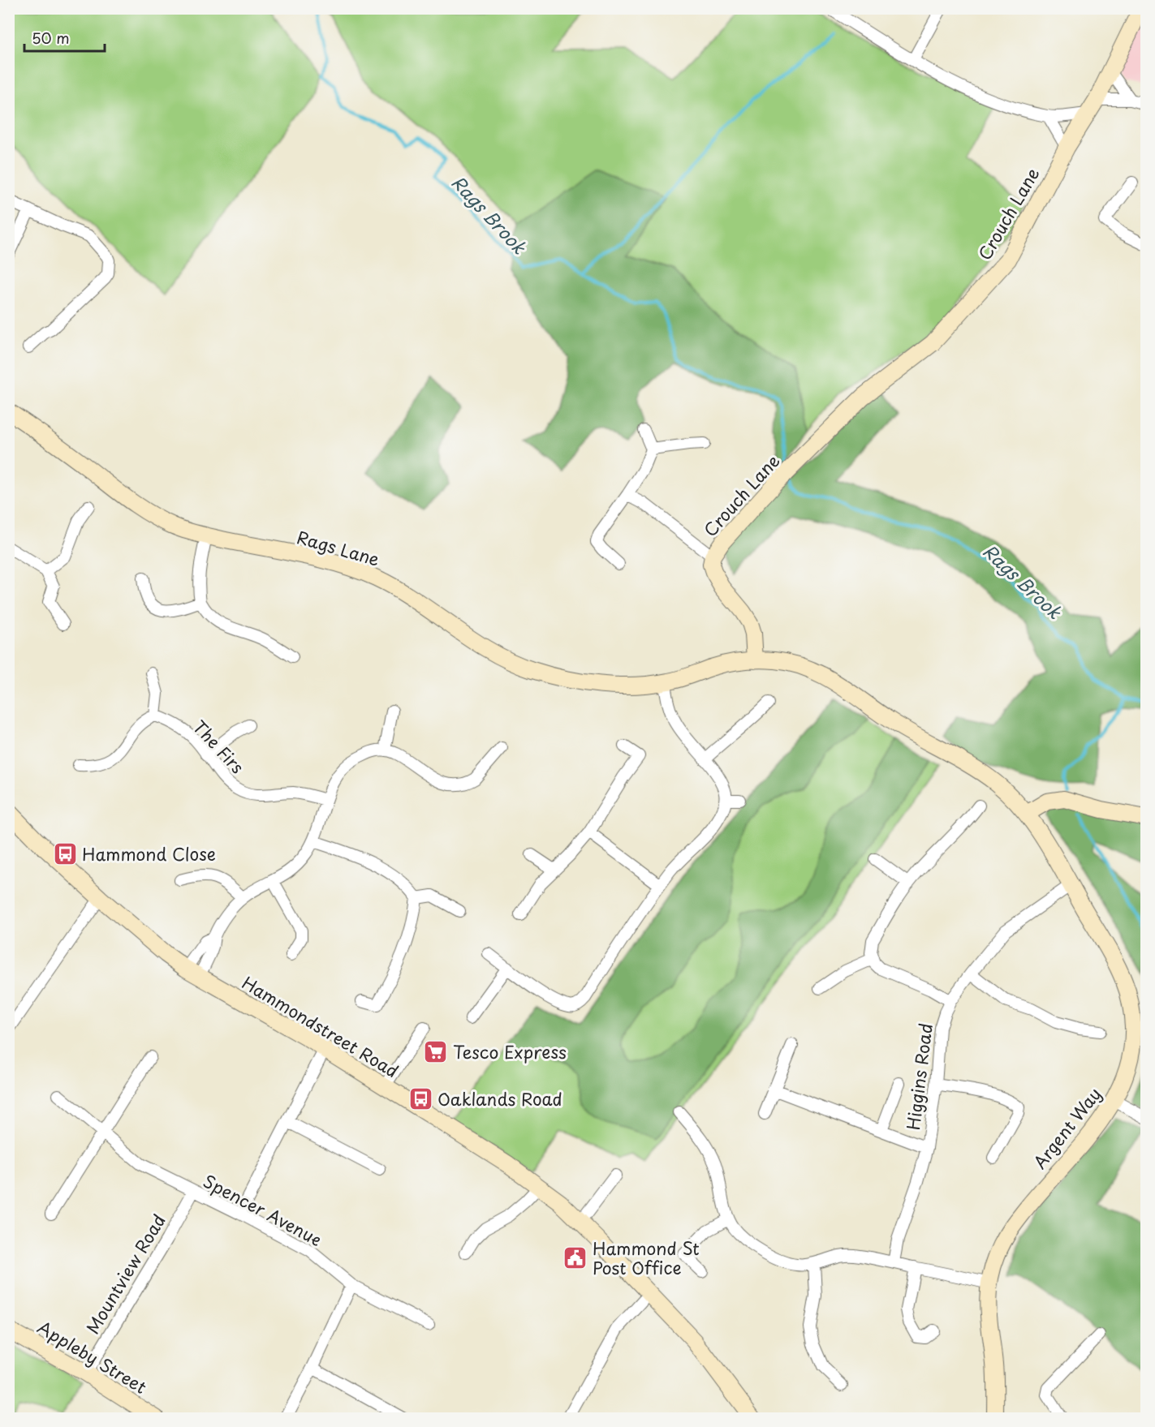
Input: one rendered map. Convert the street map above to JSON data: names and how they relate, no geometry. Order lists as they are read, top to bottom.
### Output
{
  "streets": {
    "street": [
      "Crouch Lane",
      "Rags Lane",
      "The Firs",
      "Hammondstreet Road",
      "Higgins Road",
      "Argent Way",
      "Spencer Avenue",
      "Mountview Road",
      "Appleby Street"
    ]
  },
  "crossings": [
    ["Crouch Lane", "Rags Lane"],
    ["Higgins Road", "Argent Way"],
    ["Spencer Avenue", "Mountview Road"],
    ["Mountview Road", "Appleby Street"]
  ],
  "water": ["Rags Brook"],
  "places": {
    "bus stop": ["Hammond Close", "Oaklands Road"],
    "supermarket": ["Tesco Express"],
    "public building": ["Hammond St Post Office"]
  },
  "scale_bar": "50 m"
}
